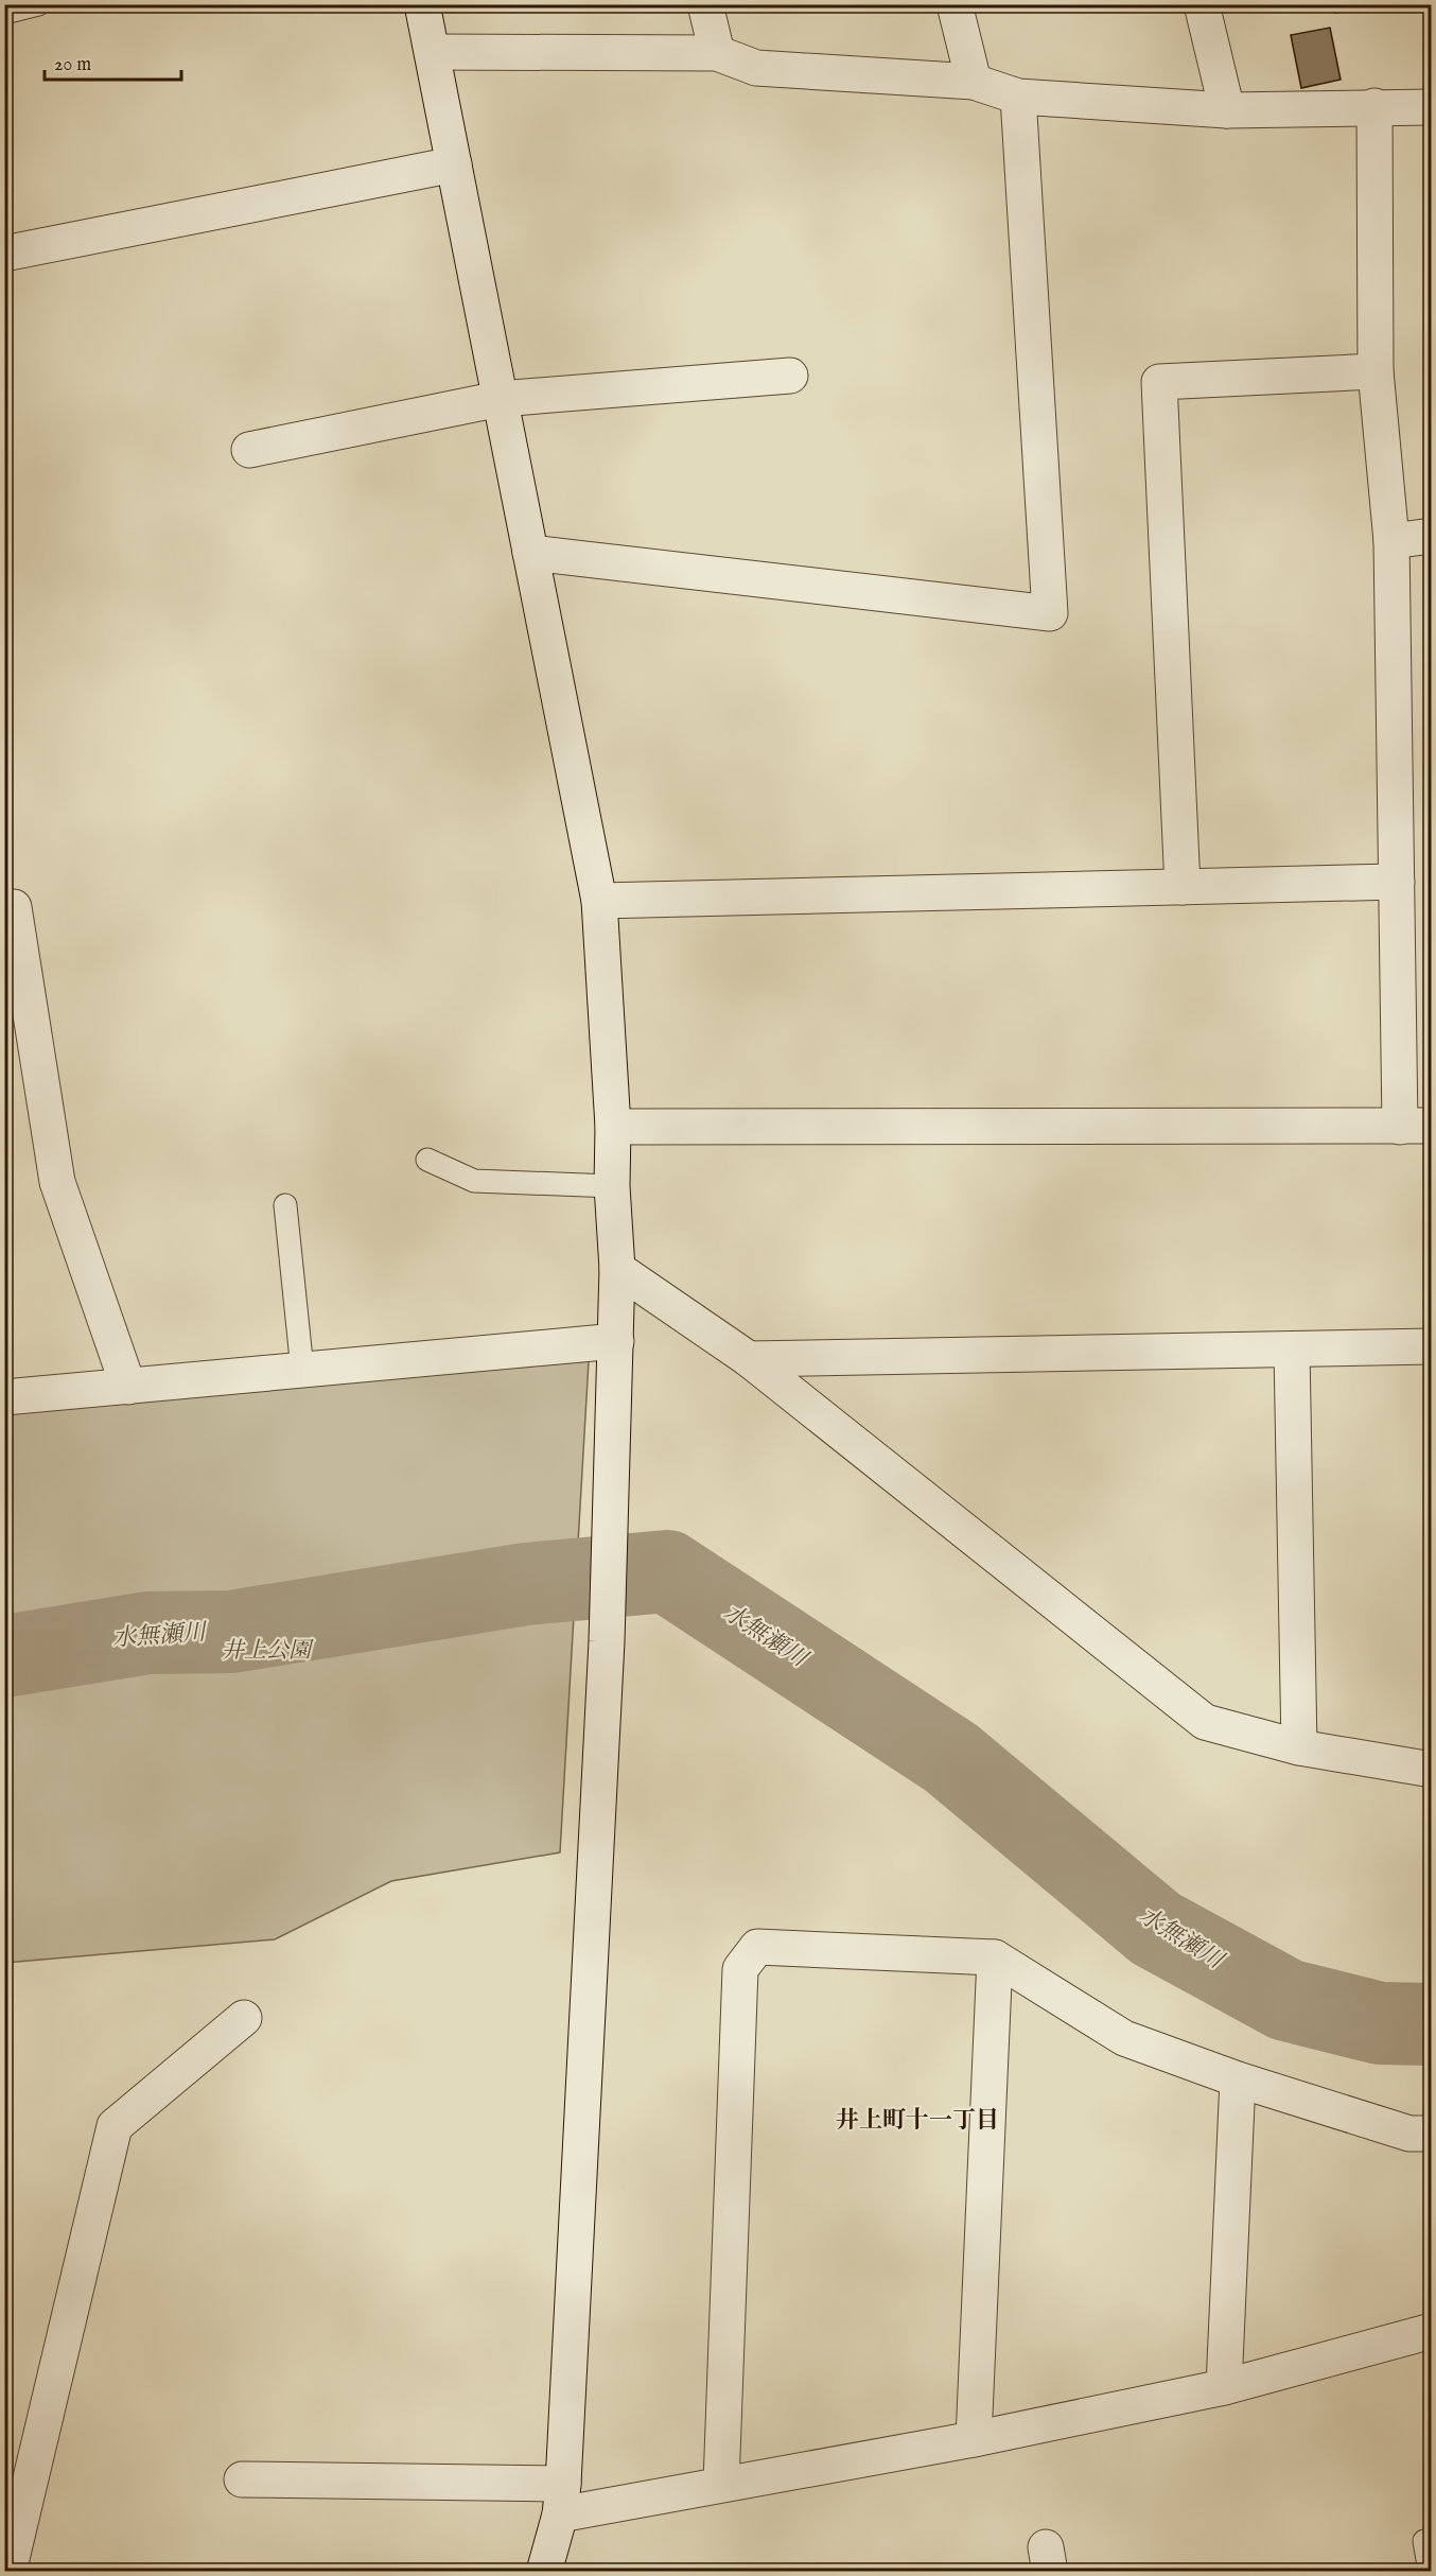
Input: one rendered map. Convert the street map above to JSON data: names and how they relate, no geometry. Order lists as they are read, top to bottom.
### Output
{
  "districts": ["井上町十一丁目"],
  "water": ["水無瀬川"],
  "parks": ["井上公園"],
  "scale_bar": "20 m"
}
